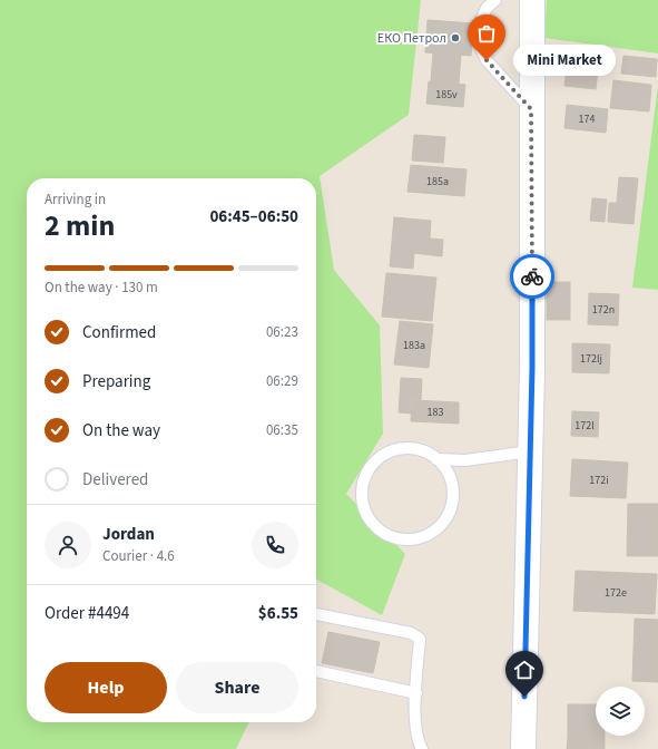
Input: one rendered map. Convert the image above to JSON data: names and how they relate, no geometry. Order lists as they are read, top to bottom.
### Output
{
  "places": ["ЕКО Петрол", "Mini Market"],
  "house_numbers": [
    "185v",
    "174",
    "185a",
    "172n",
    "183a",
    "172lj",
    "183",
    "172l",
    "172i",
    "172e"
  ],
  "page": {
    "bubble": "Mini Market",
    "heading": ["2 min", "Arriving in", "06:45–06:50"],
    "panel": [
      "Jordan",
      "Courier · 4.6",
      "Order #4494",
      "$6.55"
    ],
    "bar": "On the way · 130 m",
    "list": [
      ["Confirmed", "06:23"],
      ["Preparing", "06:29"],
      ["On the way", "06:35"],
      "Delivered"
    ],
    "buttons": ["Help", "Share"]
  }
}
